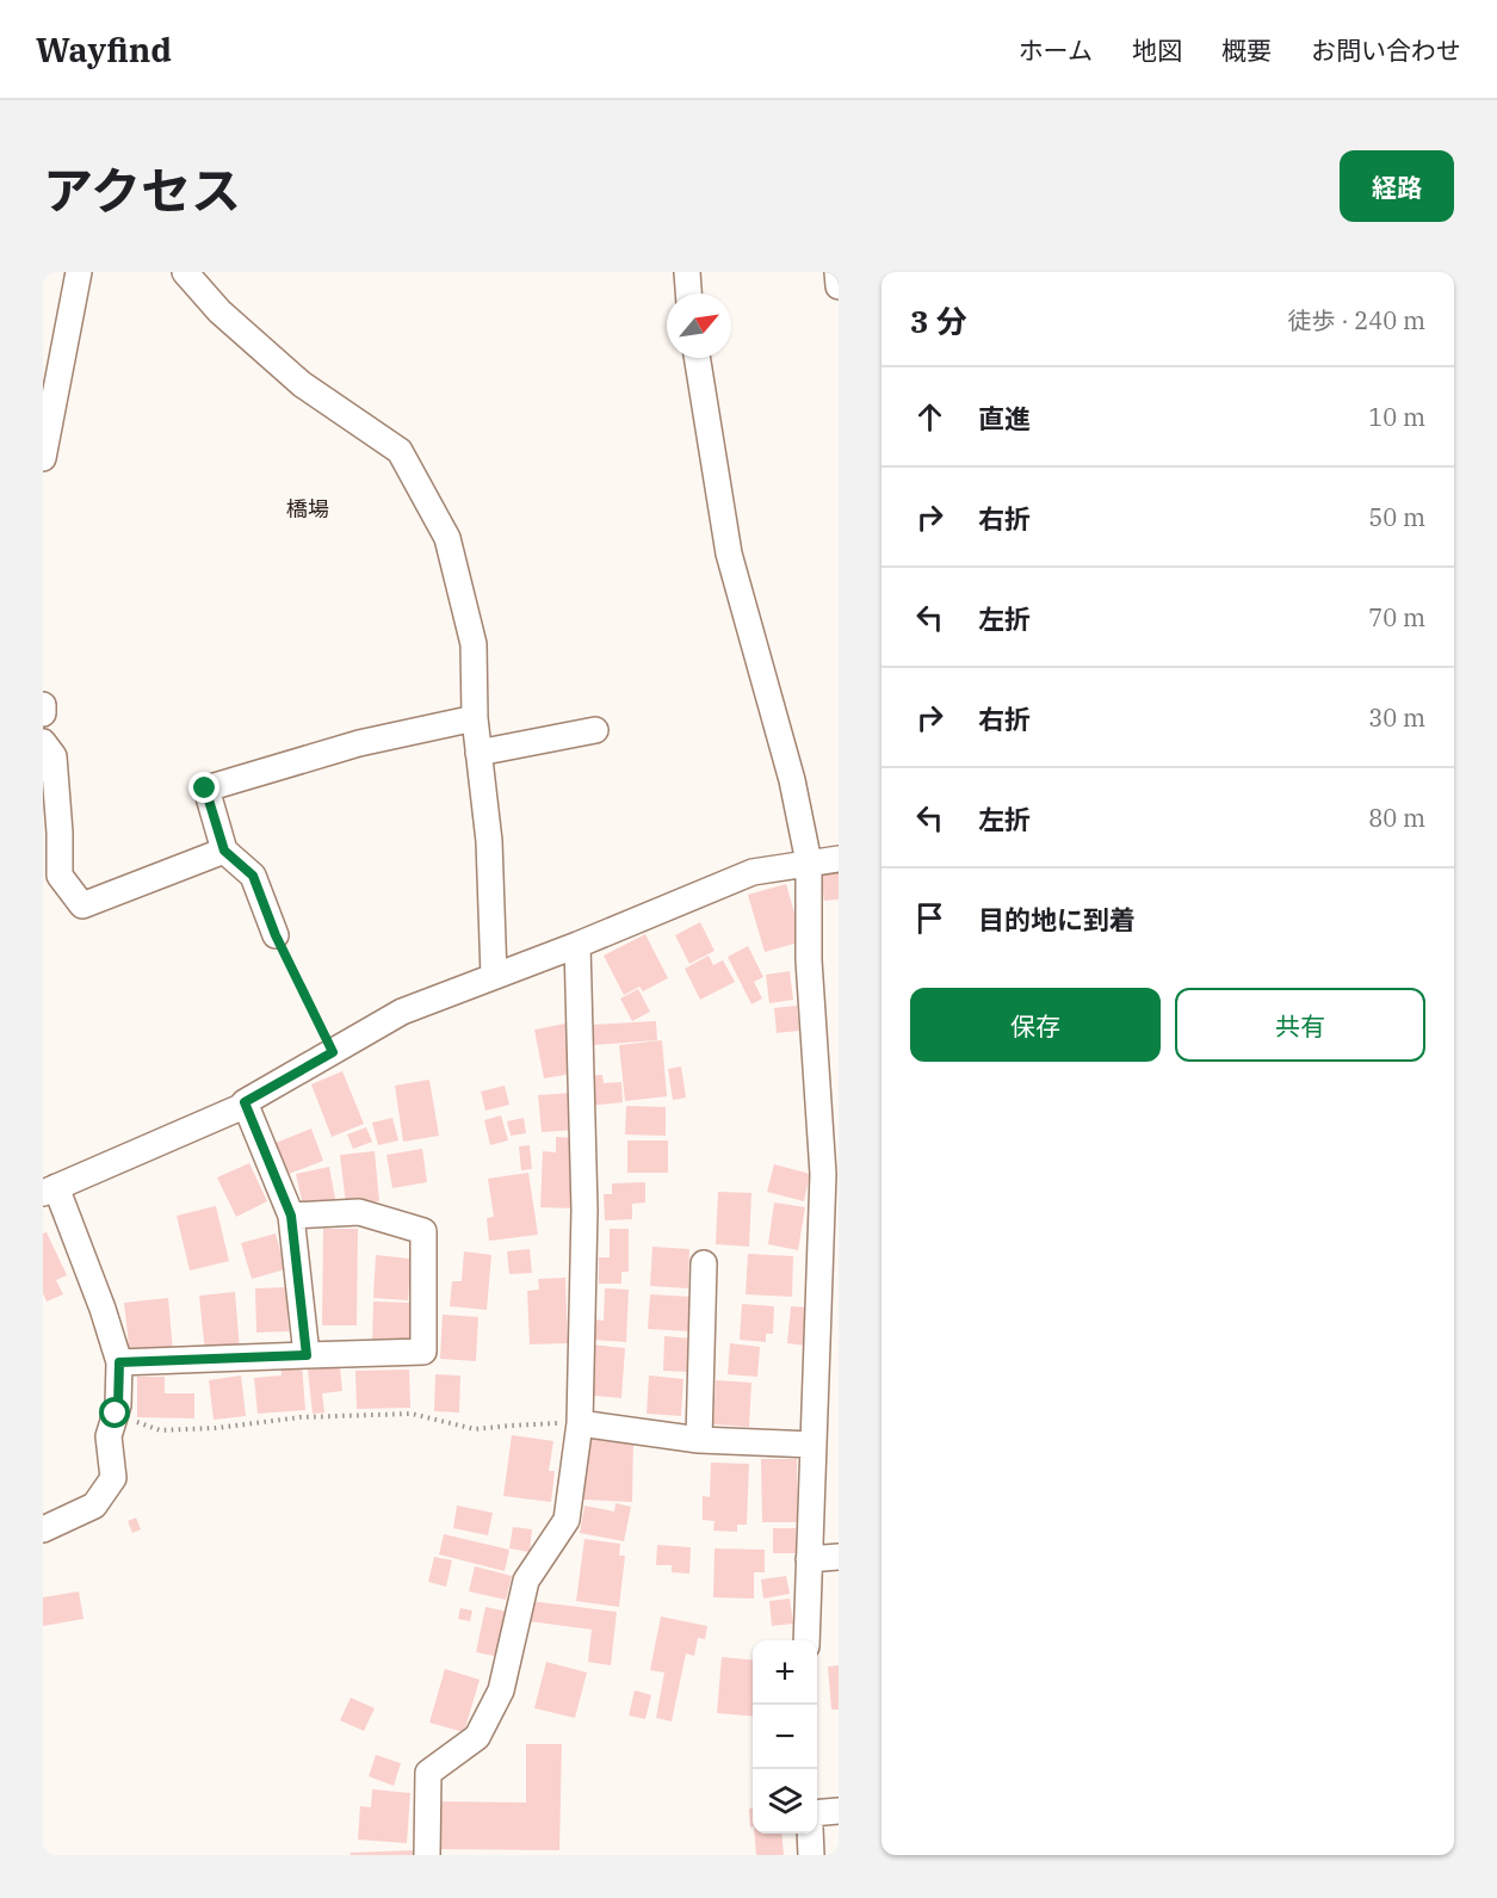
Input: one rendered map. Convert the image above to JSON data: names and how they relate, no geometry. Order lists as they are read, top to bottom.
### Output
{
  "districts": ["橋場"],
  "north": "top right",
  "page": {
    "header": "Wayfind",
    "nav": [
      "ホーム",
      "地図",
      "概要",
      "お問い合わせ"
    ],
    "title": "アクセス",
    "buttons": [
      "経路",
      ["保存", "共有"]
    ],
    "heading": ["3 分", "徒歩 · 240 m"],
    "list": [
      ["直進", "10 m"],
      ["右折", "50 m"],
      ["左折", "70 m"],
      ["右折", "30 m"],
      ["左折", "80 m"],
      "目的地に到着"
    ],
    "map_buttons": ["+", "−"]
  }
}
